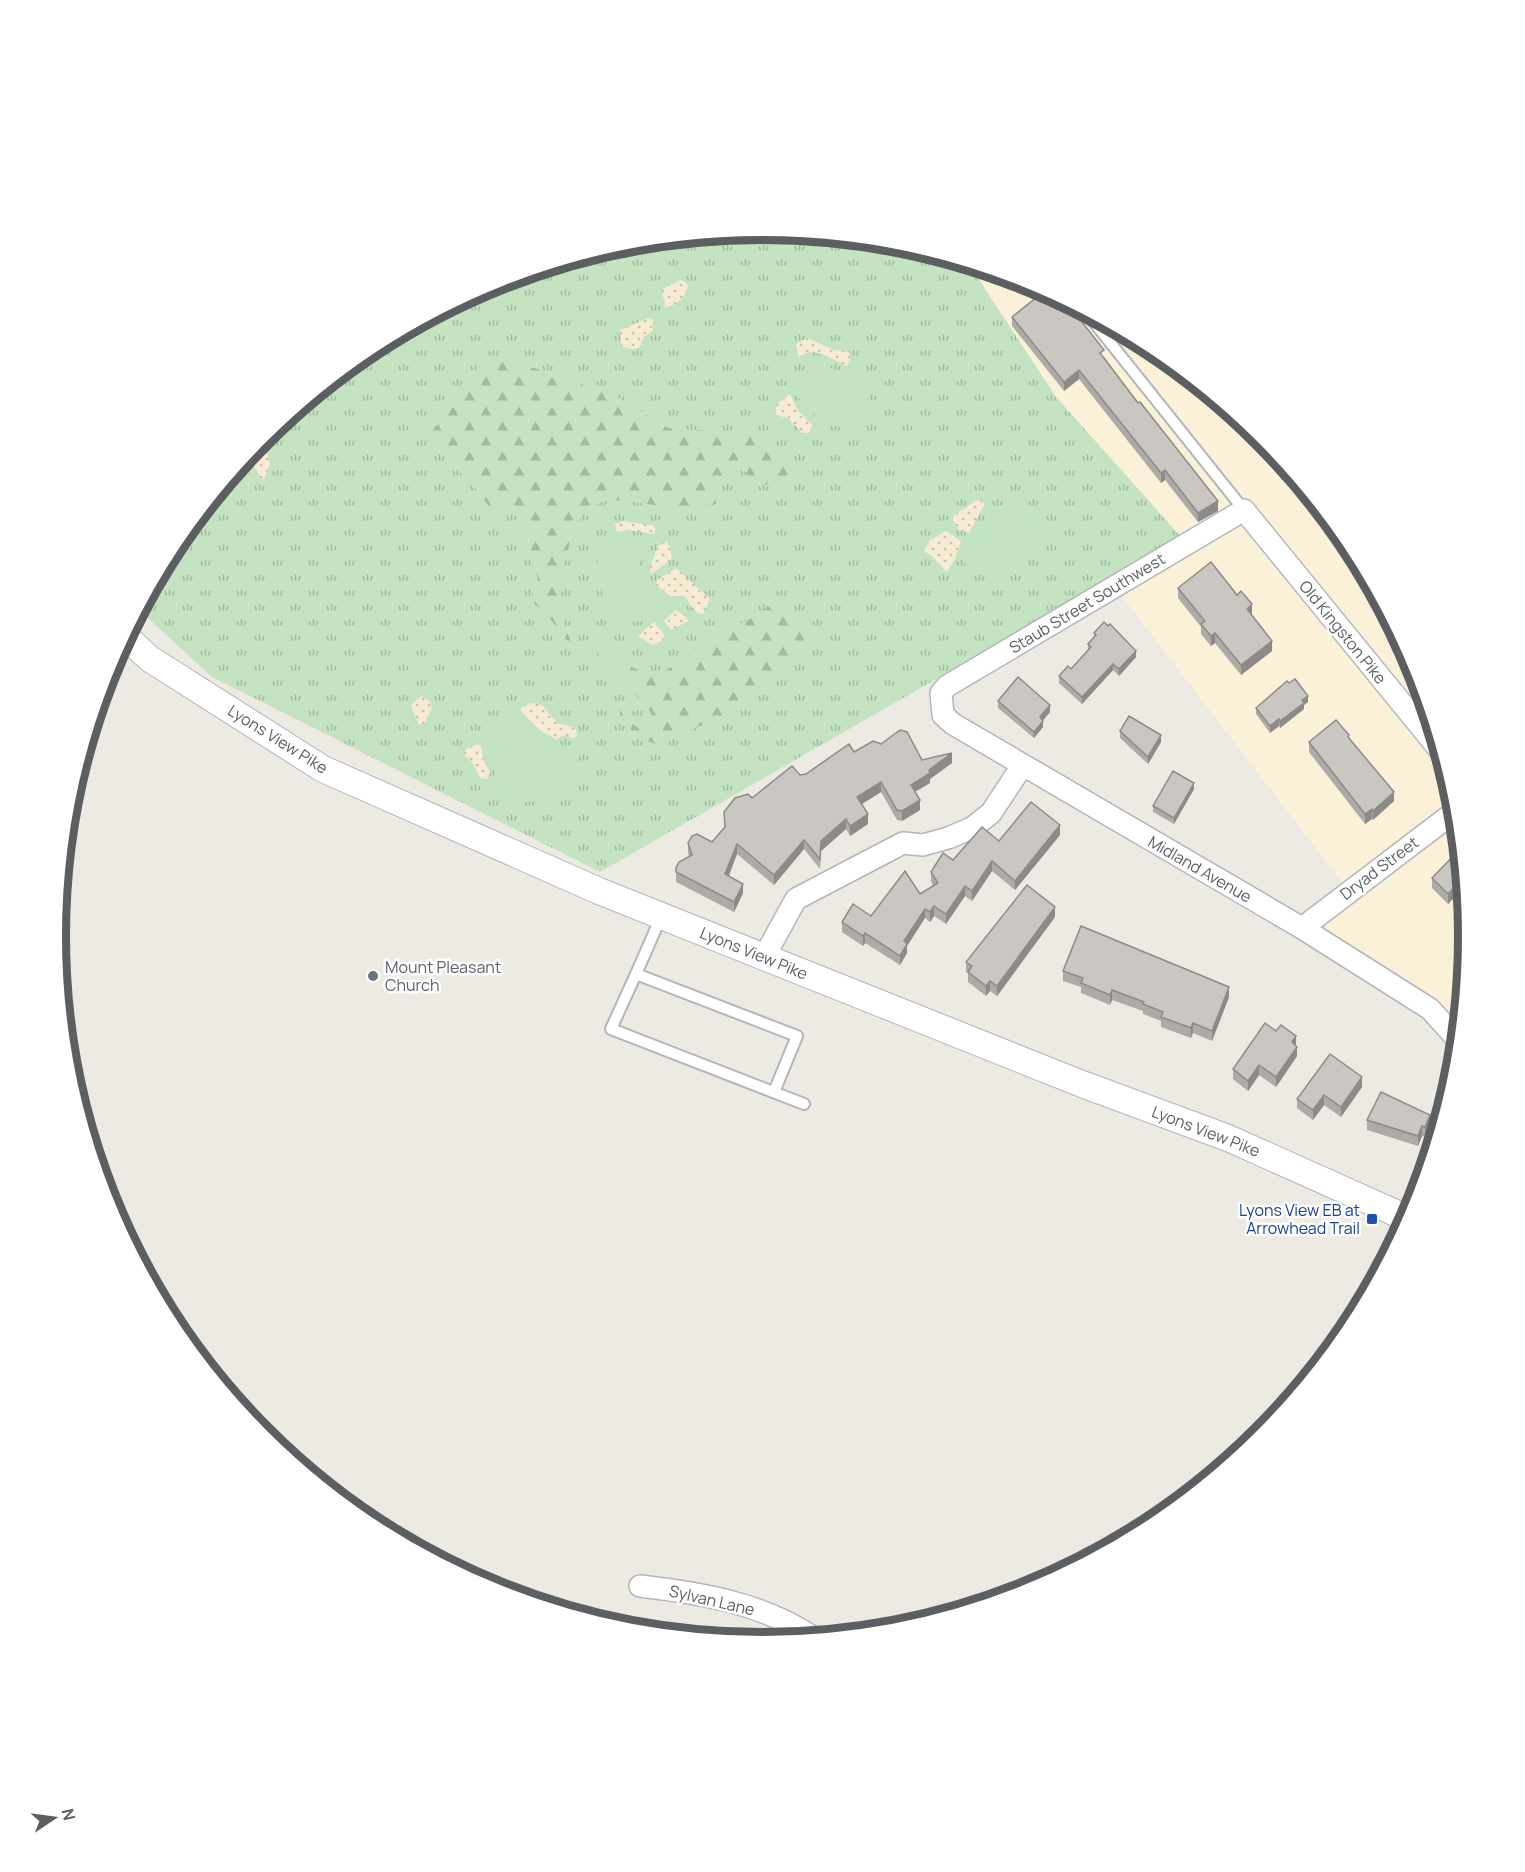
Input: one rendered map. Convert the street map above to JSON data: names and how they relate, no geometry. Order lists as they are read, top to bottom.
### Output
{
  "streets": {
    "street": [
      "Staub Street Southwest",
      "Old Kingston Pike",
      "Lyons View Pike",
      "Dryad Street",
      "Midland Avenue",
      "Sylvan Lane"
    ]
  },
  "crossings": [
    ["Staub Street Southwest", "Old Kingston Pike"],
    ["Staub Street Southwest", "Midland Avenue"],
    ["Dryad Street", "Midland Avenue"]
  ],
  "places": {
    "other": ["Mount Pleasant Church"],
    "transit": ["Lyons View EB at Arrowhead Trail"]
  },
  "north": "right"
}
